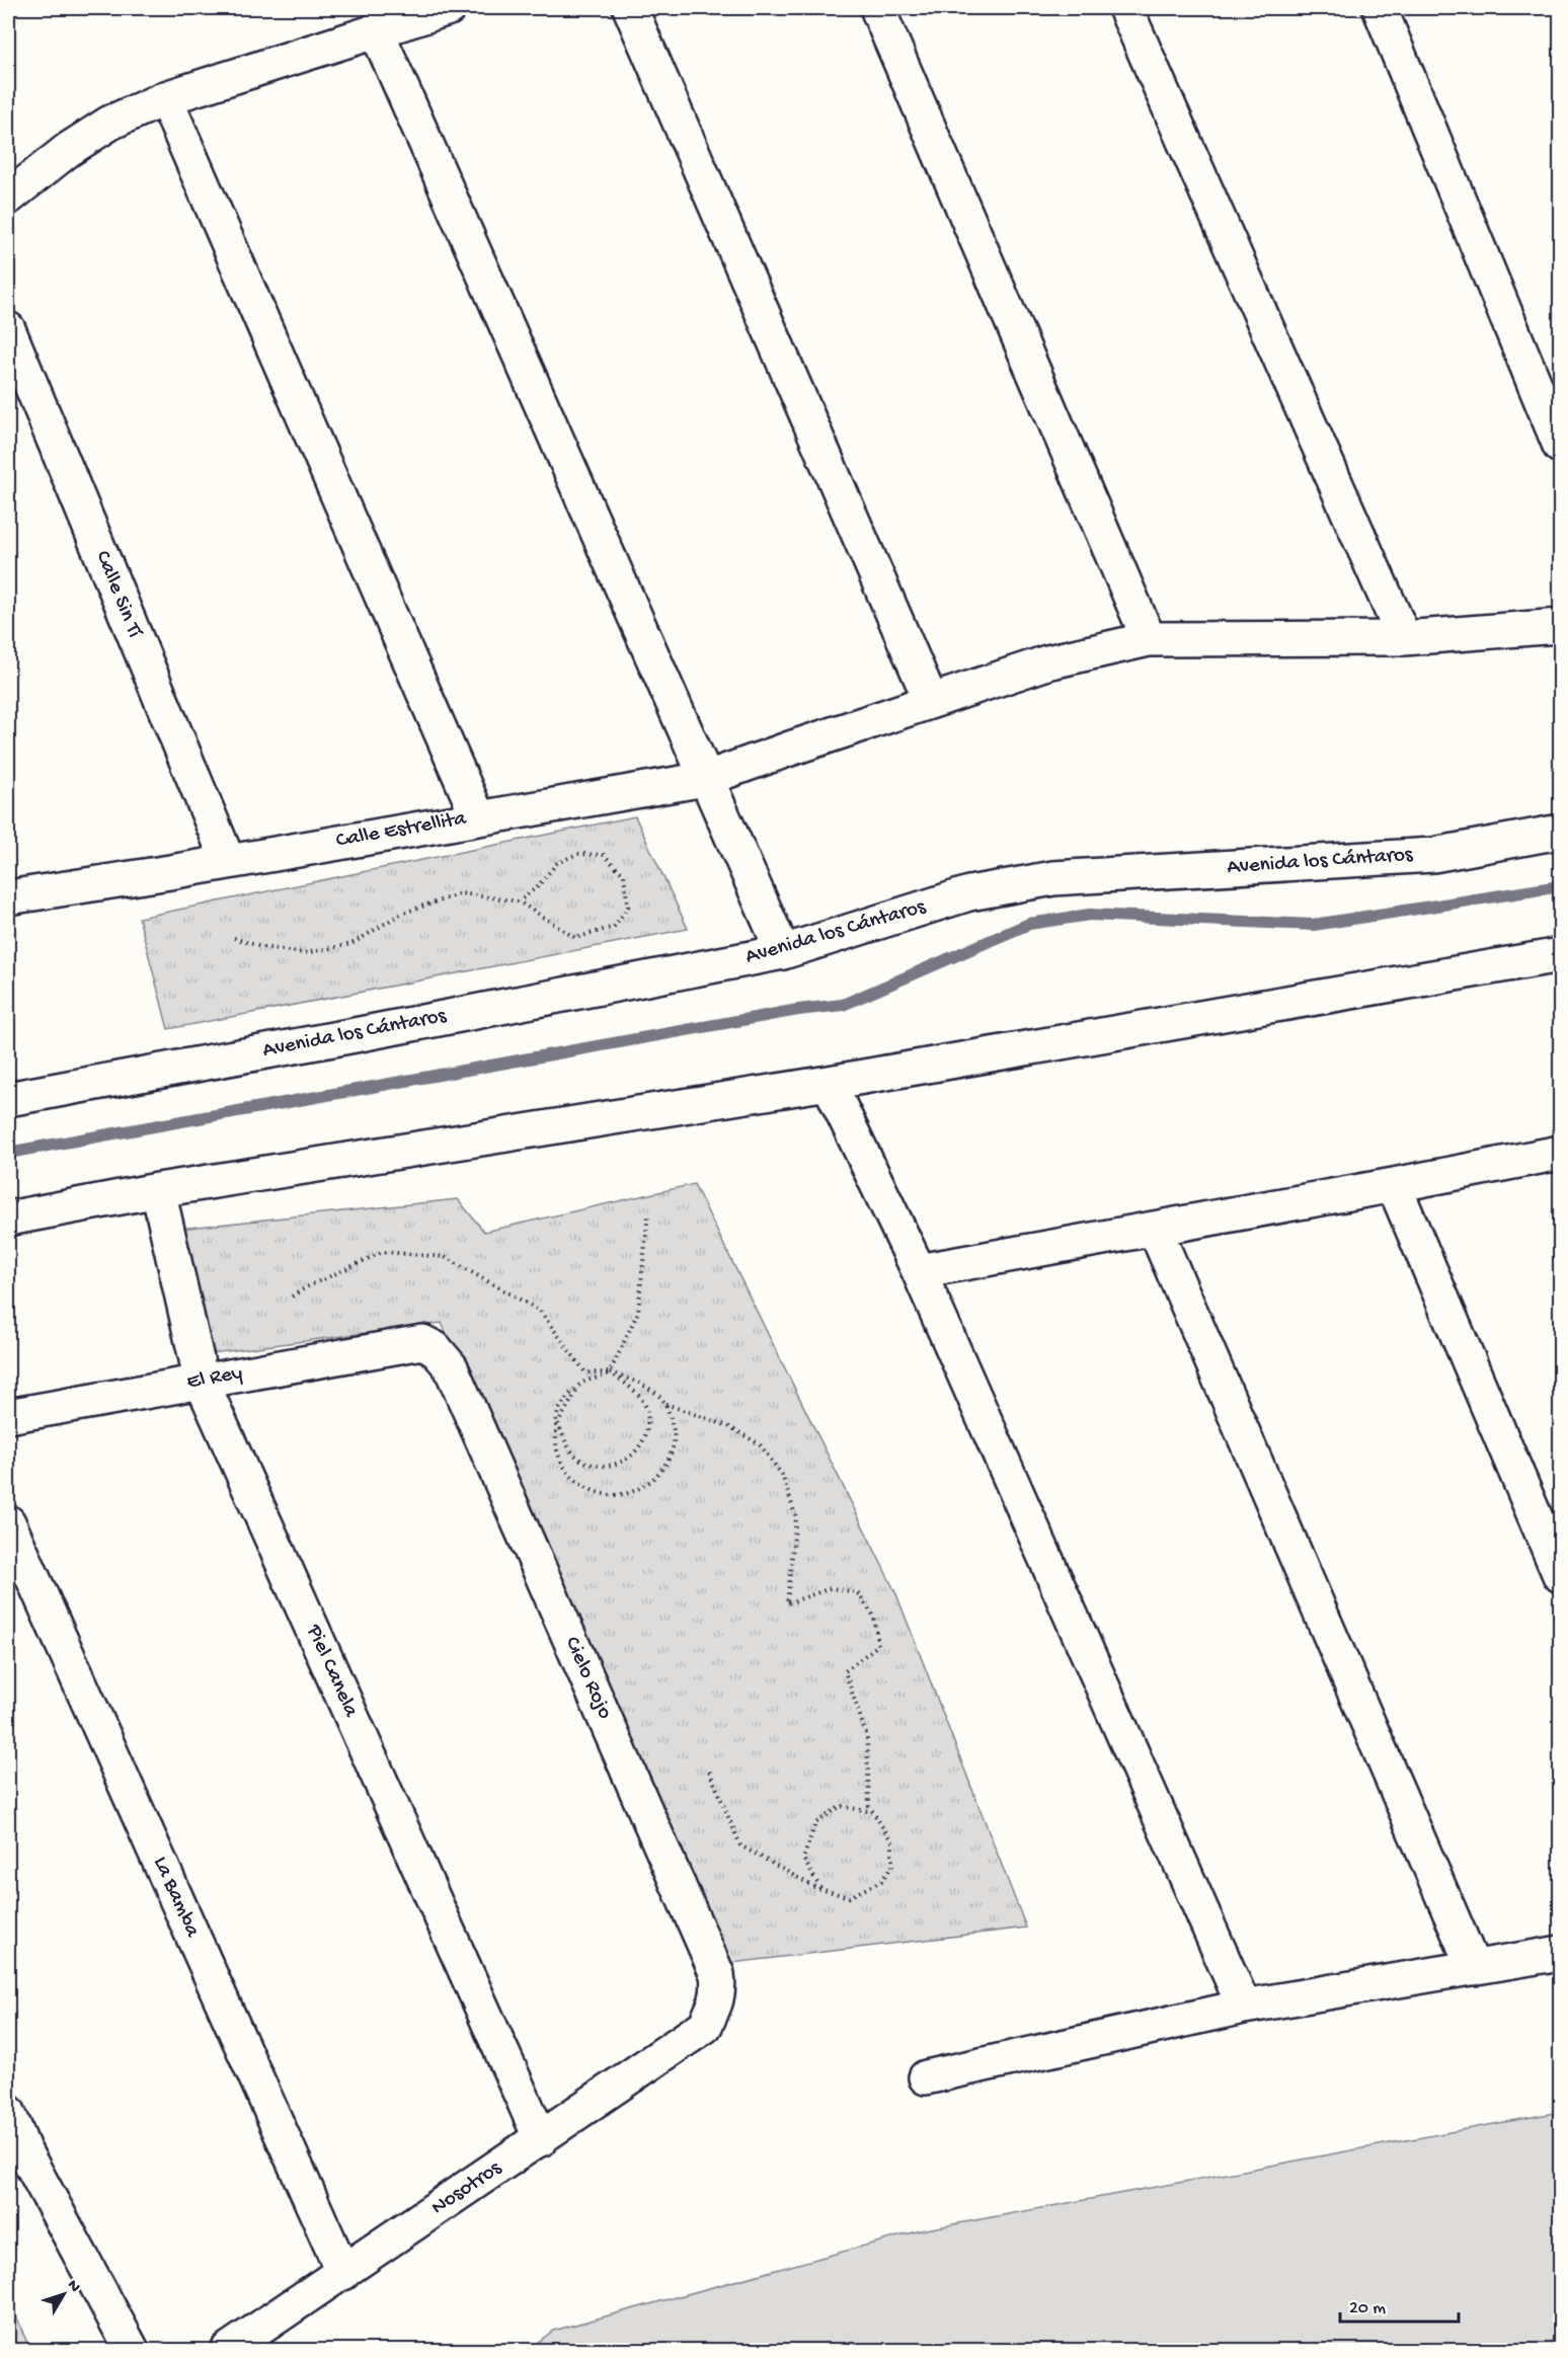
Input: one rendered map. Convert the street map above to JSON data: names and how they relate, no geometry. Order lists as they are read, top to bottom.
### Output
{
  "streets": {
    "street": [
      "Calle Sin Tí",
      "Calle Estrellita",
      "Avenida los Cántaros",
      "El Rey",
      "Piel Canela",
      "Cielo Rojo",
      "La Bamba",
      "Nosotros"
    ]
  },
  "crossings": [
    ["Calle Sin Tí", "Calle Estrellita"],
    ["El Rey", "Piel Canela"],
    ["El Rey", "Cielo Rojo"],
    ["Piel Canela", "Nosotros"],
    ["Cielo Rojo", "Nosotros"],
    ["La Bamba", "Nosotros"]
  ],
  "scale_bar": "20 m",
  "north": "top right"
}
